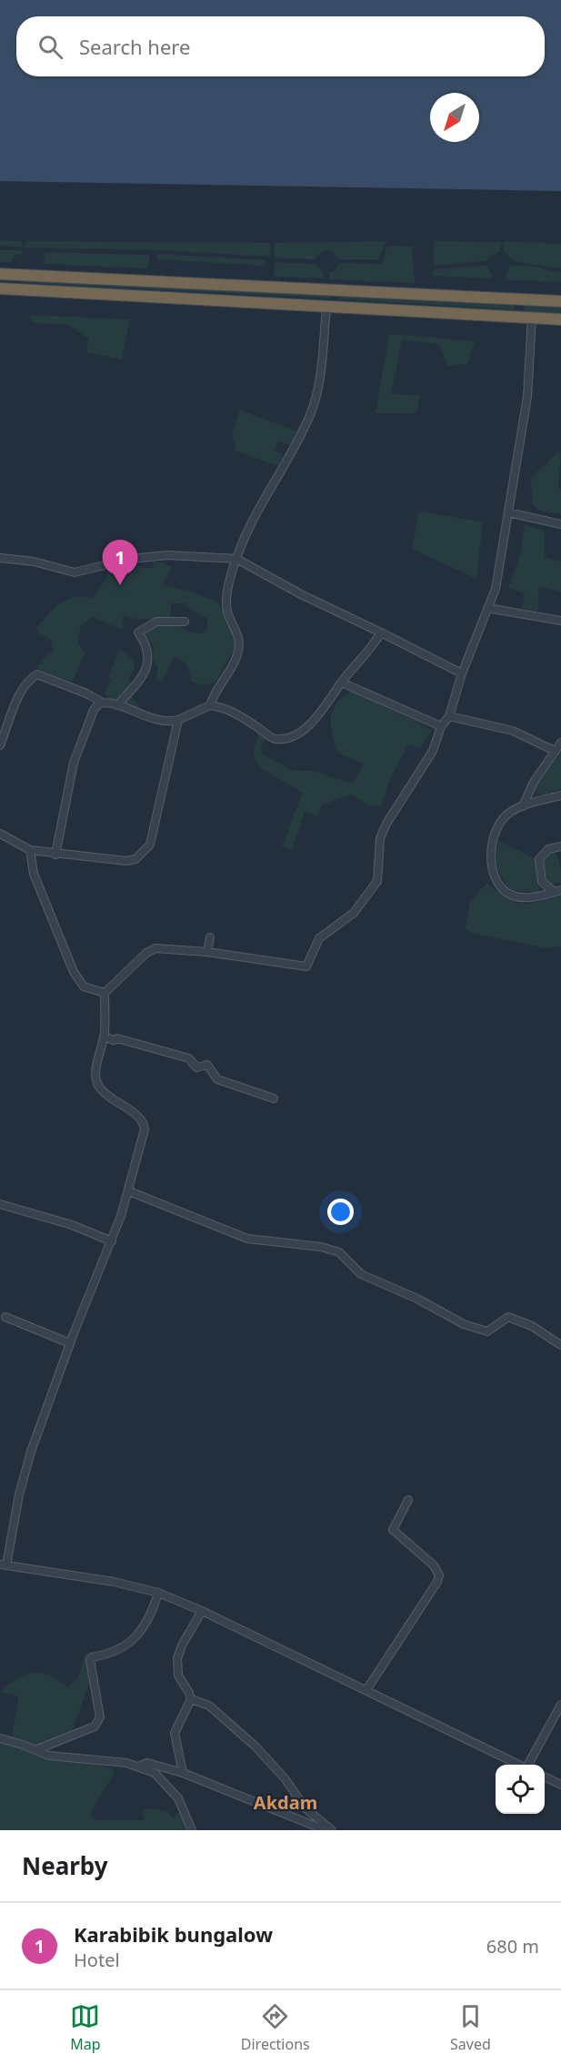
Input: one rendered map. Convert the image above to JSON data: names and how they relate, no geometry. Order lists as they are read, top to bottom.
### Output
{
  "districts": ["Akdam"],
  "north": "bottom left",
  "page": {
    "search": "Search here",
    "pins": "1",
    "heading": "Nearby",
    "list": [
      {
        "mark": "1",
        "name": "Karabibik bungalow",
        "note": "Hotel",
        "value": "680 m"
      }
    ],
    "nav": ["Map", "Directions", "Saved"]
  }
}
